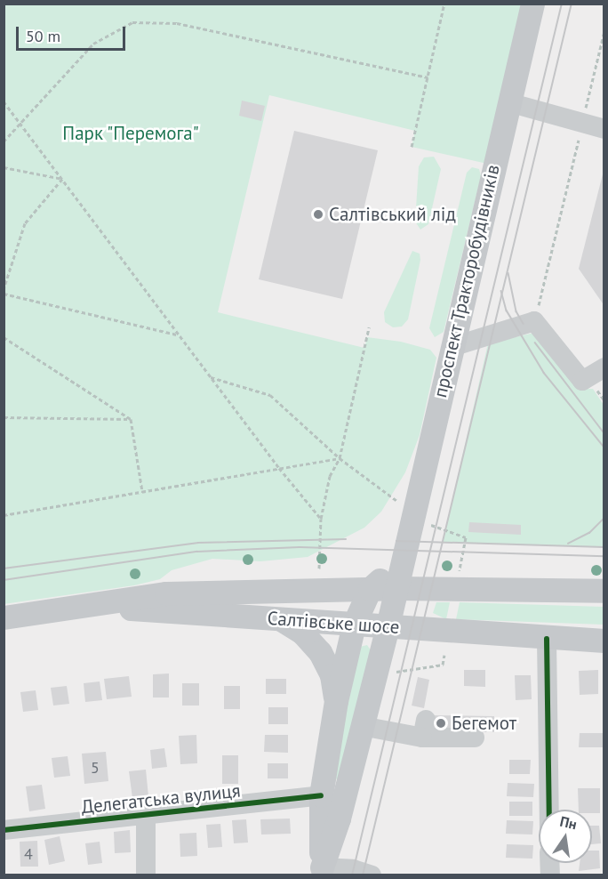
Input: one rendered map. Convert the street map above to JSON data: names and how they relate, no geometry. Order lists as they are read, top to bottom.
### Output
{
  "streets": {
    "main road": ["проспект Тракторобудівників", "Салтівське шосе"],
    "street": ["Делегатська вулиця"]
  },
  "crossings": [
    ["проспект Тракторобудівників", "Салтівське шосе"]
  ],
  "parks": ["Парк \"Перемога\""],
  "places": ["Салтівський лід", "Бегемот"],
  "house_numbers": ["5", "4"],
  "scale_bar": "50 m",
  "north": "top"
}
